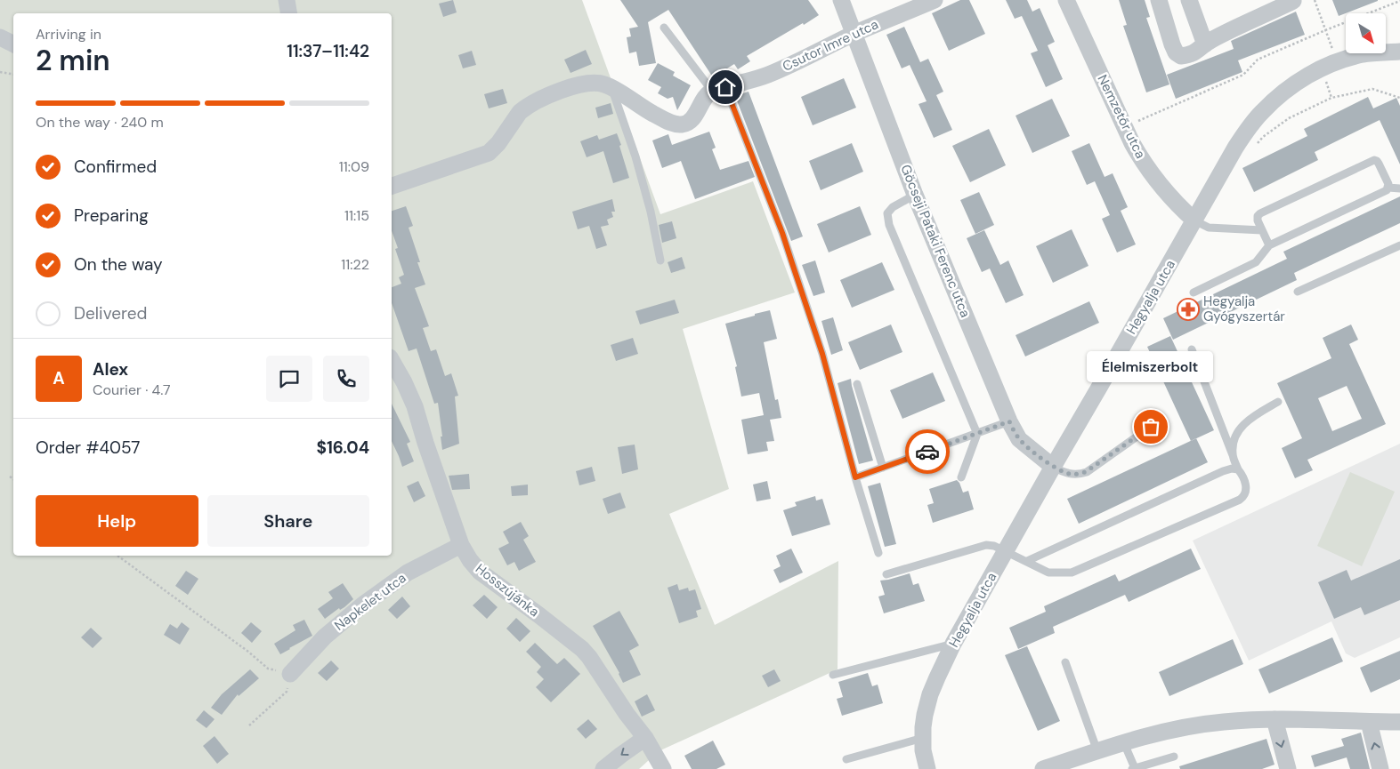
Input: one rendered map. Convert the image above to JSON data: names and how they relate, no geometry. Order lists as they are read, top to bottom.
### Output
{
  "streets": {
    "street": [
      "Csutor Imre utca",
      "Nemzetőr utca",
      "Göcseji Pataki Ferenc utca",
      "Hegyalja utca",
      "Hosszújánka",
      "Napkelet utca"
    ]
  },
  "crossings": [
    ["Csutor Imre utca", "Göcseji Pataki Ferenc utca"],
    ["Nemzetőr utca", "Hegyalja utca"],
    ["Göcseji Pataki Ferenc utca", "Hegyalja utca"],
    ["Hosszújánka", "Napkelet utca"]
  ],
  "places": {
    "pharmacy": ["Hegyalja Gyógyszertár"],
    "other": ["Élelmiszerbolt"]
  },
  "north": "bottom right",
  "page": {
    "heading": ["2 min", "Arriving in", "11:37–11:42"],
    "panel": [
      "Alex",
      "Courier · 4.7",
      "Order #4057",
      "$16.04"
    ],
    "bar": "On the way · 240 m",
    "list": [
      ["Confirmed", "11:09"],
      ["Preparing", "11:15"],
      ["On the way", "11:22"],
      "Delivered"
    ],
    "bubble": "Élelmiszerbolt",
    "round": "A",
    "buttons": ["Help", "Share"]
  }
}
